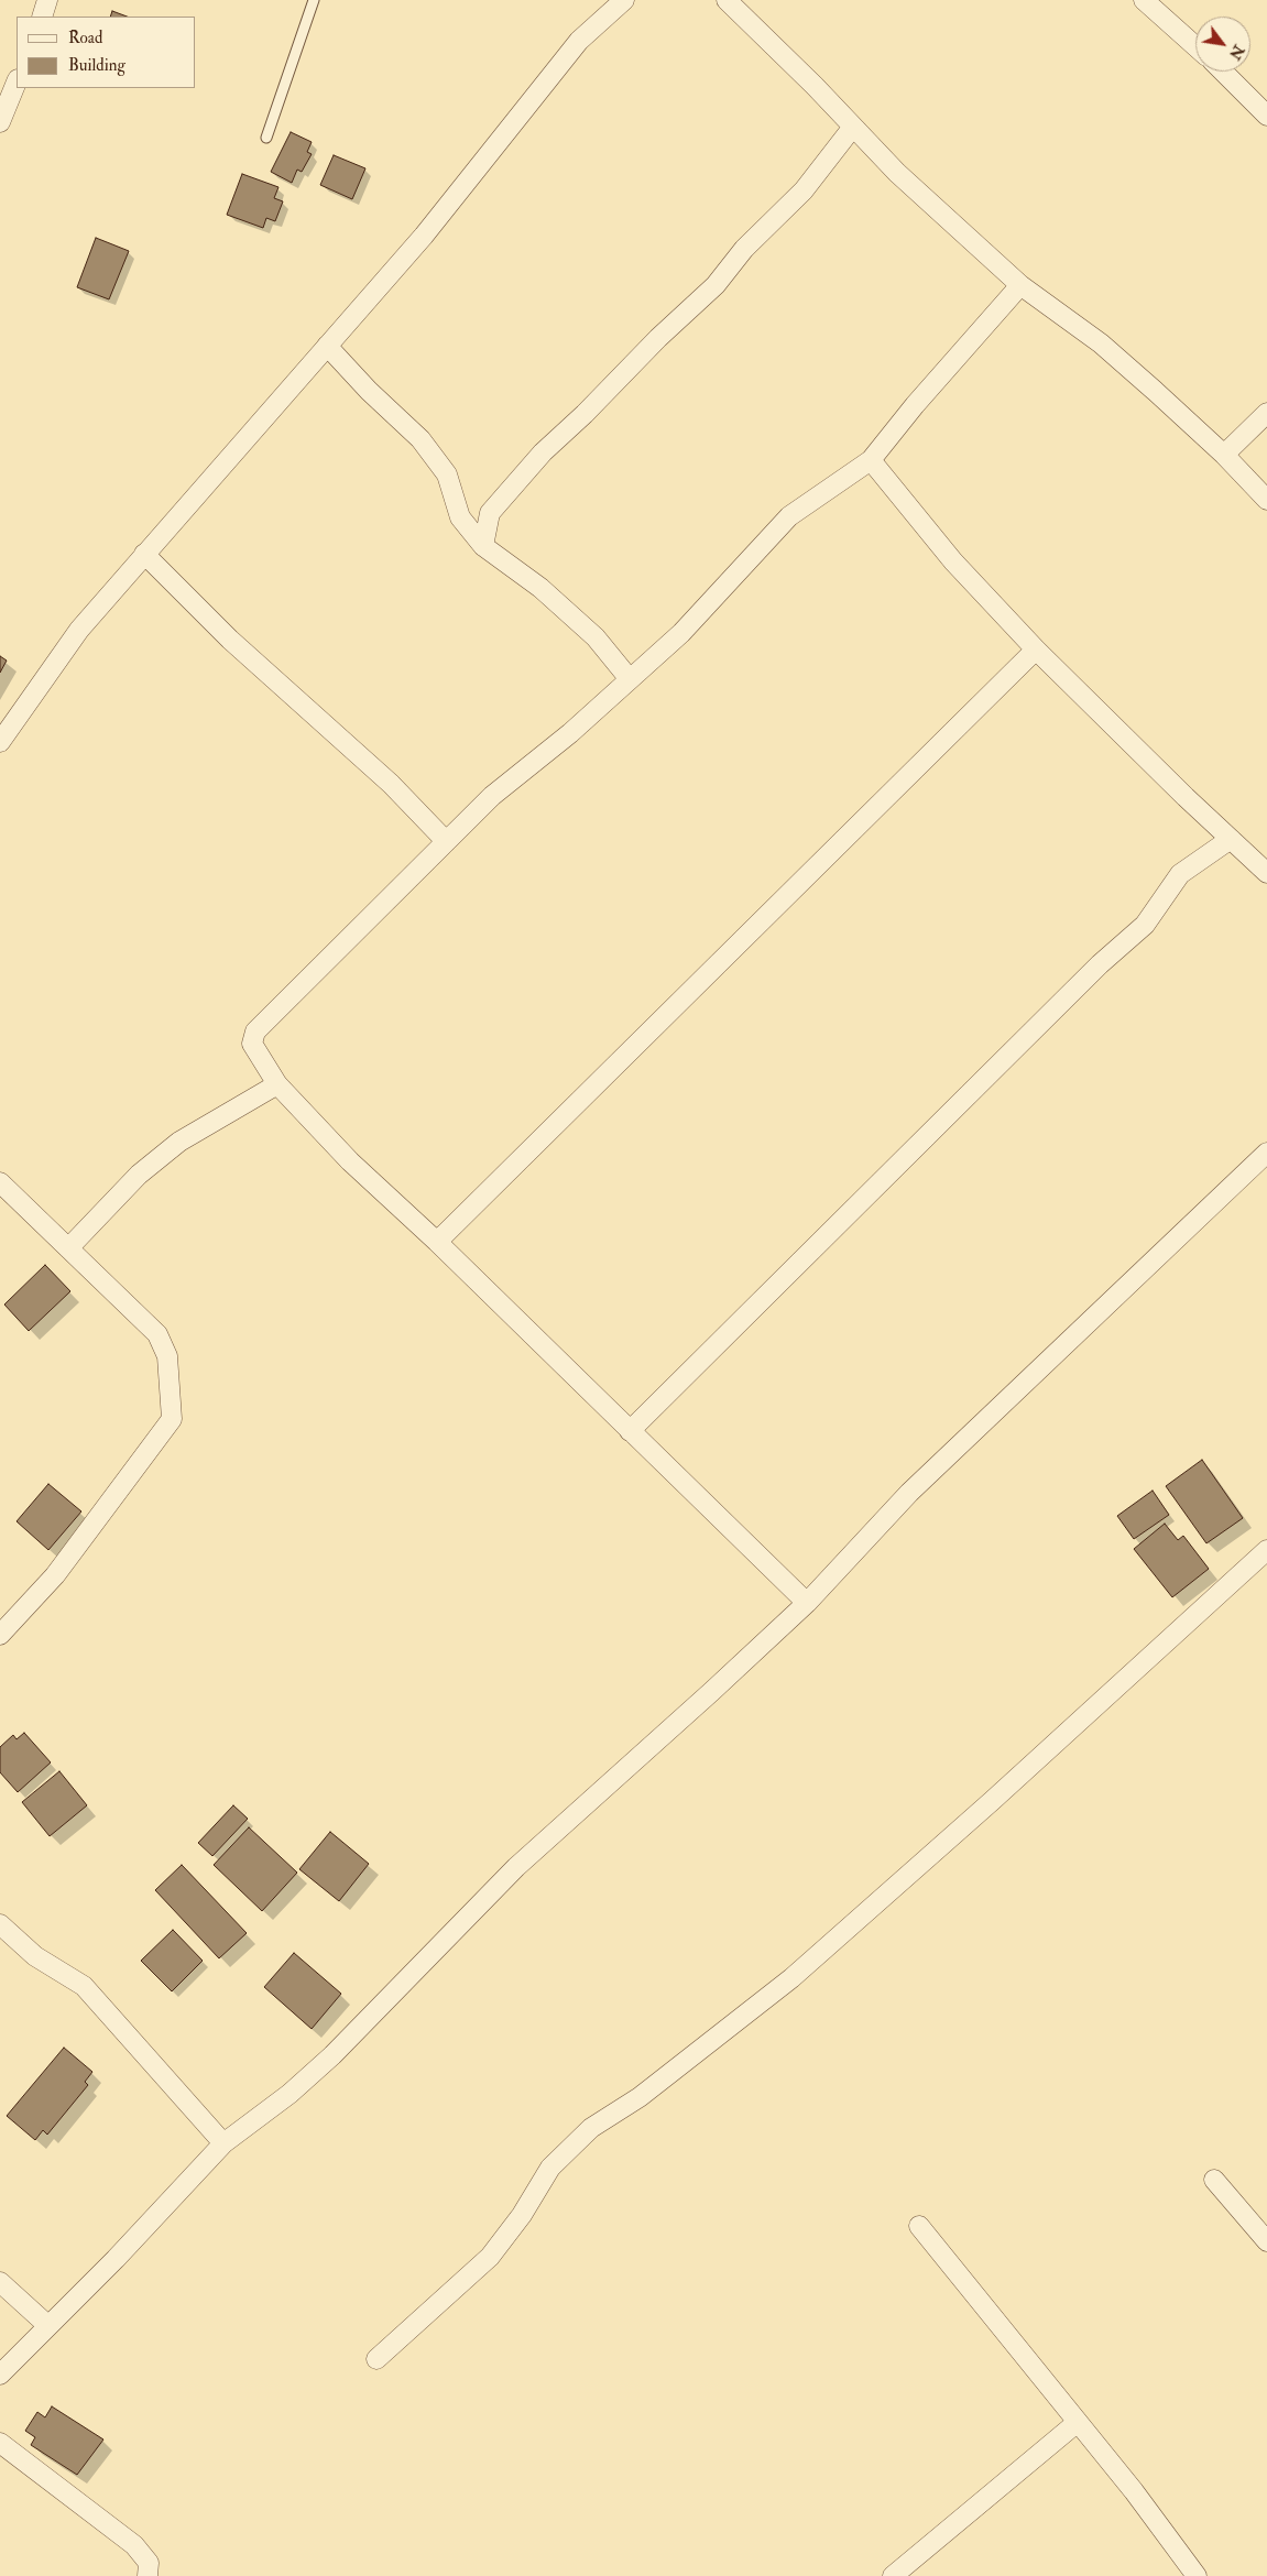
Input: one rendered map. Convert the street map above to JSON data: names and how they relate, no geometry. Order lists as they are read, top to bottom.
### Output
{
  "legend": ["Road", "Building"],
  "north": "bottom right"
}
